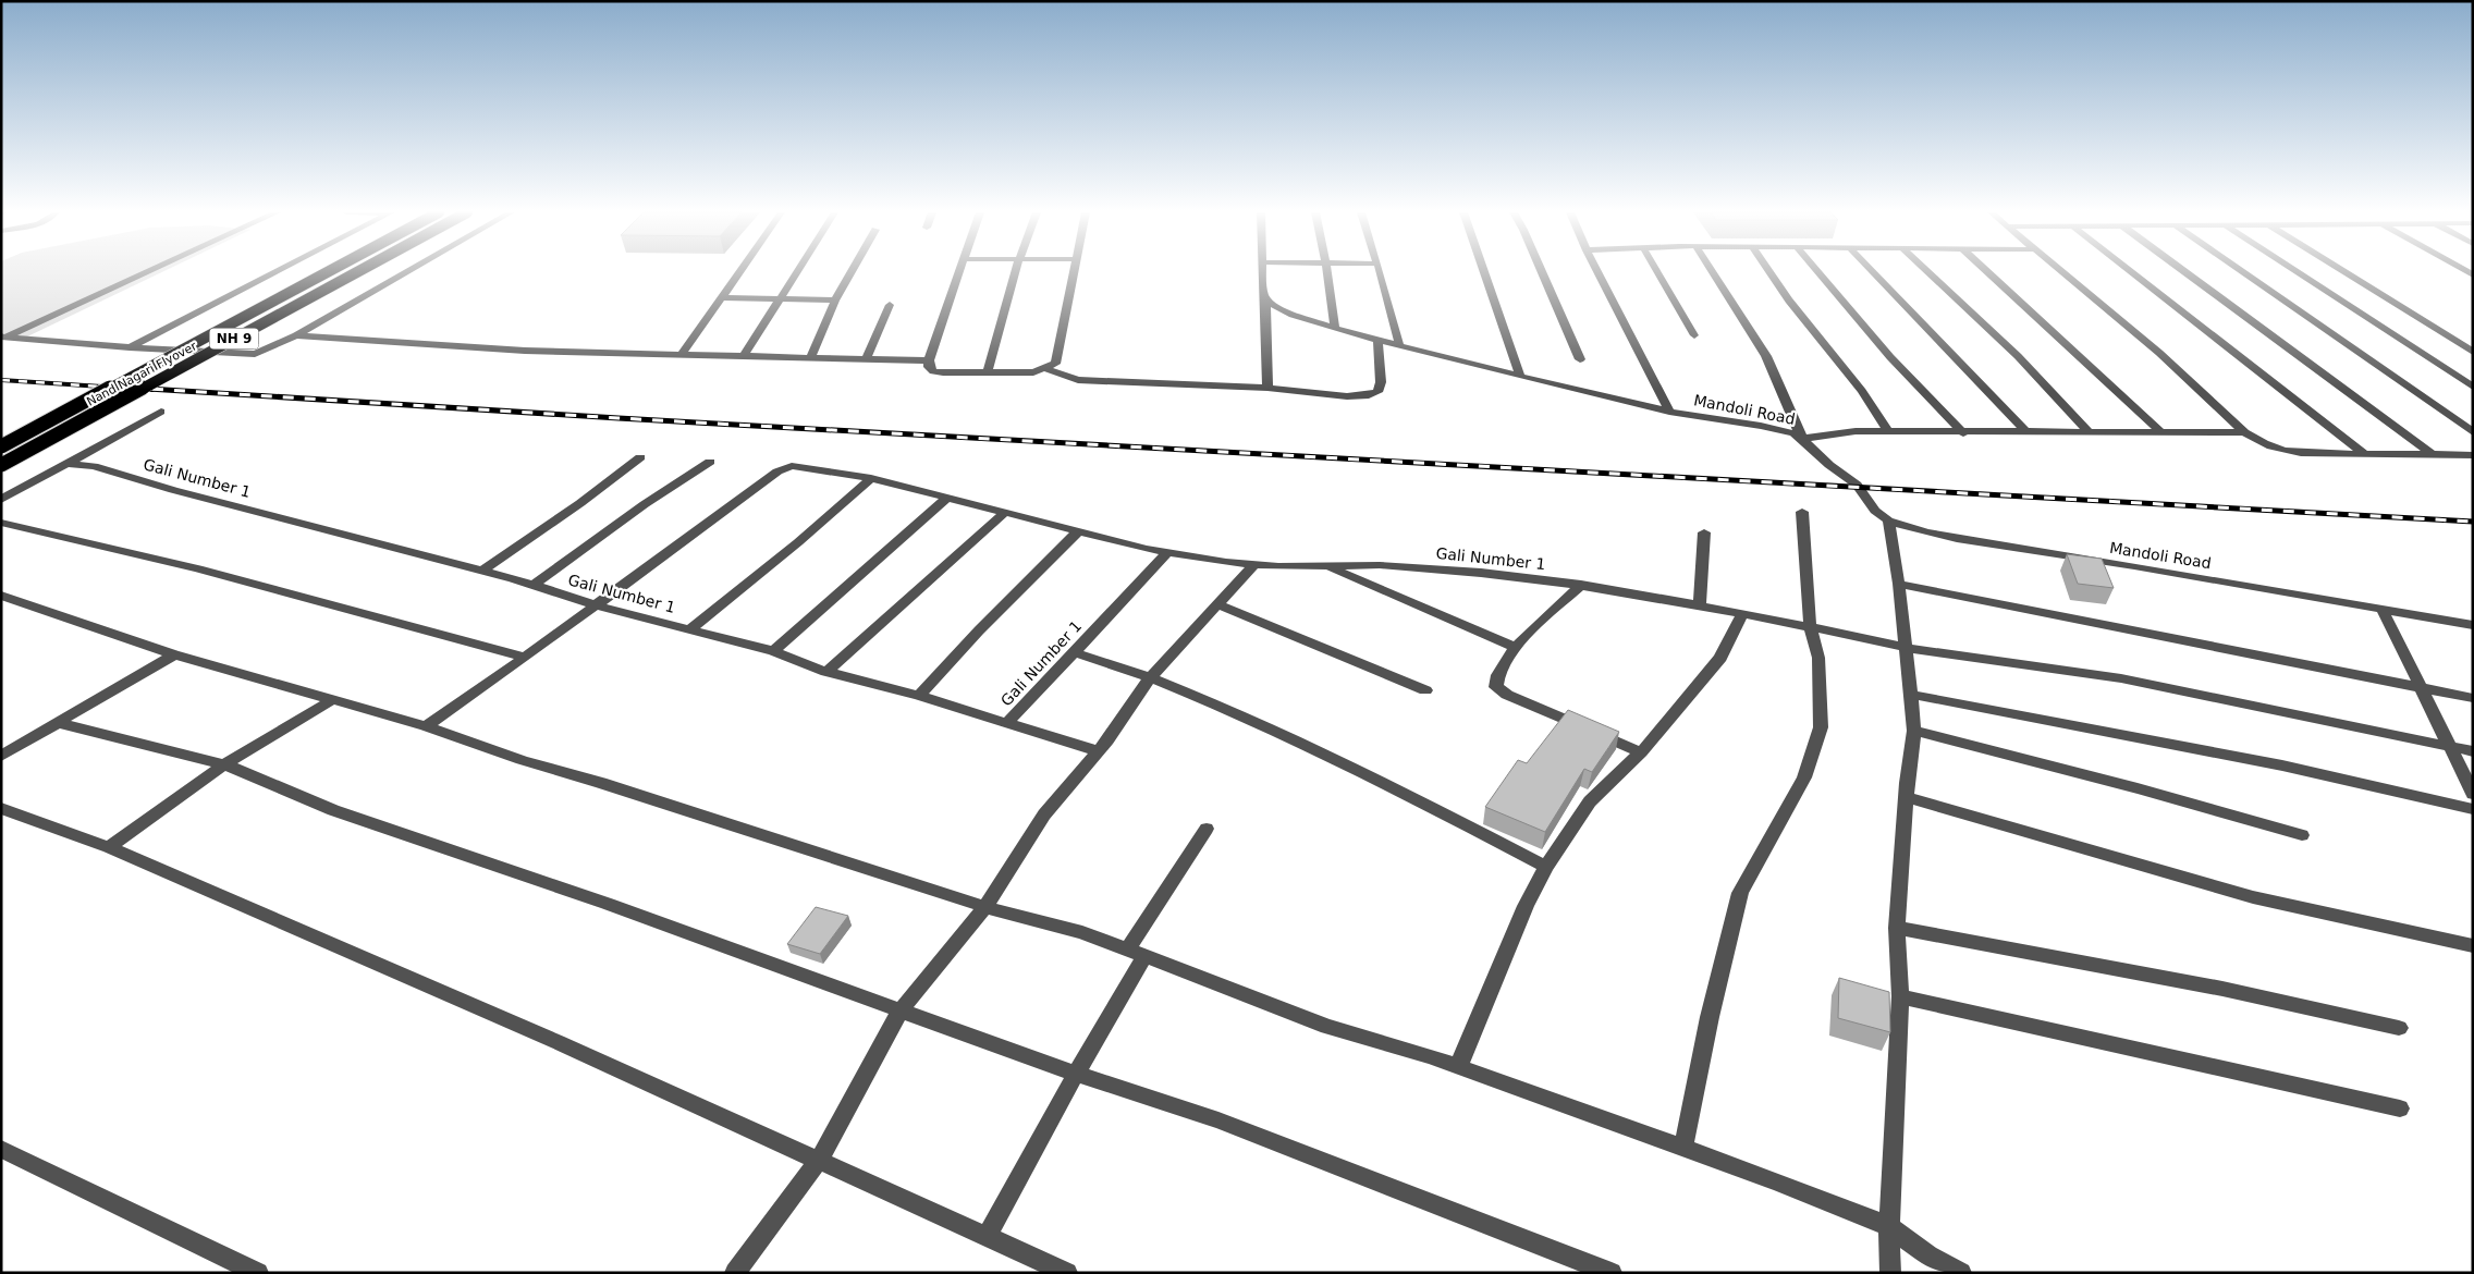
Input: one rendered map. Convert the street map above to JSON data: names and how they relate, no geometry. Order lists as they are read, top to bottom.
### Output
{
  "streets": {
    "highway": ["NH 9", "Nand Nagari Flyover"],
    "street": ["Mandoli Road", "Gali Number 1"]
  }
}
